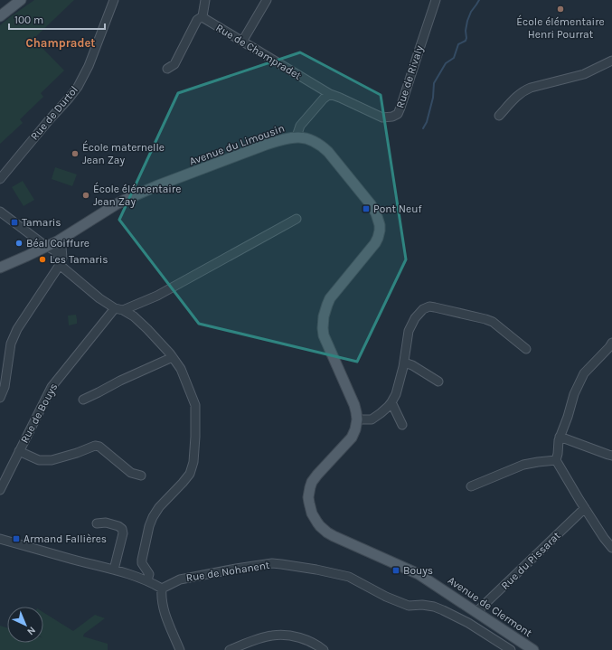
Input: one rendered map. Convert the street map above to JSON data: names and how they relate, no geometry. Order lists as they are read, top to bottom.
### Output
{
  "streets": {
    "main road": ["Avenue du Limousin", "Avenue de Clermont"],
    "street": [
      "Rue de Champradet",
      "Rue de Rivaly",
      "Rue de Durtol",
      "Rue de Bouys",
      "Rue du Pissarat",
      "Rue de Nohanent"
    ]
  },
  "crossings": [
    ["Rue de Champradet", "Rue de Rivaly"],
    ["Avenue du Limousin", "Avenue de Clermont"],
    ["Rue du Pissarat", "Avenue de Clermont"]
  ],
  "districts": ["Champradet"],
  "places": {
    "other": [
      "École élémentaire Henri Pourrat",
      "École maternelle Jean Zay",
      "École élémentaire Jean Zay",
      "Béal Coiffure",
      "Les Tamaris"
    ],
    "transit": [
      "Pont Neuf",
      "Tamaris",
      "Armand Fallières",
      "Bouys"
    ]
  },
  "scale_bar": "100 m",
  "north": "bottom right"
}
